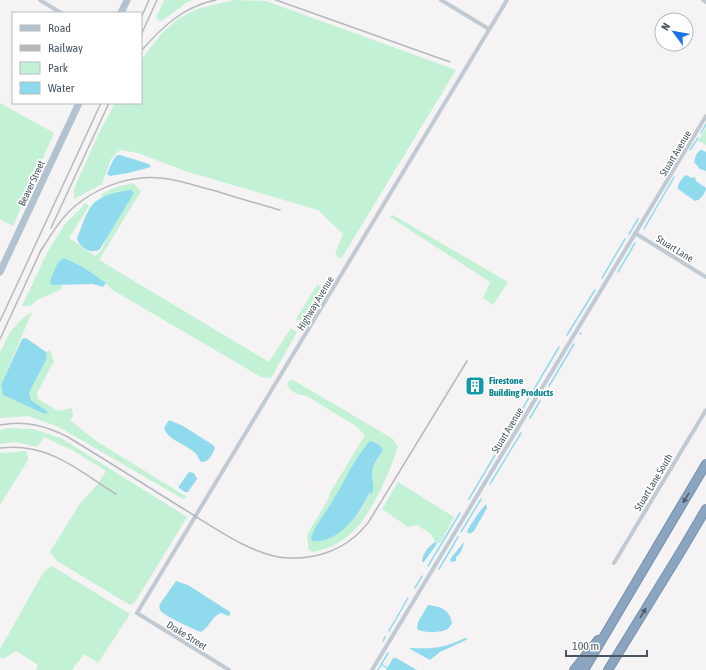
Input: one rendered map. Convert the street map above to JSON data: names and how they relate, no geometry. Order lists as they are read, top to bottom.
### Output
{
  "streets": {
    "main road": ["Beaver Street"],
    "street": [
      "Stuart Avenue",
      "Stuart Lane",
      "Highway Avenue",
      "Stuart Lane South",
      "Drake Street"
    ]
  },
  "crossings": [
    ["Stuart Avenue", "Stuart Lane"],
    ["Highway Avenue", "Drake Street"]
  ],
  "places": {
    "building": ["Firestone Building Products"]
  },
  "legend": [
    "Road",
    "Railway",
    "Park",
    "Water"
  ],
  "scale_bar": "100 m",
  "north": "top left"
}
